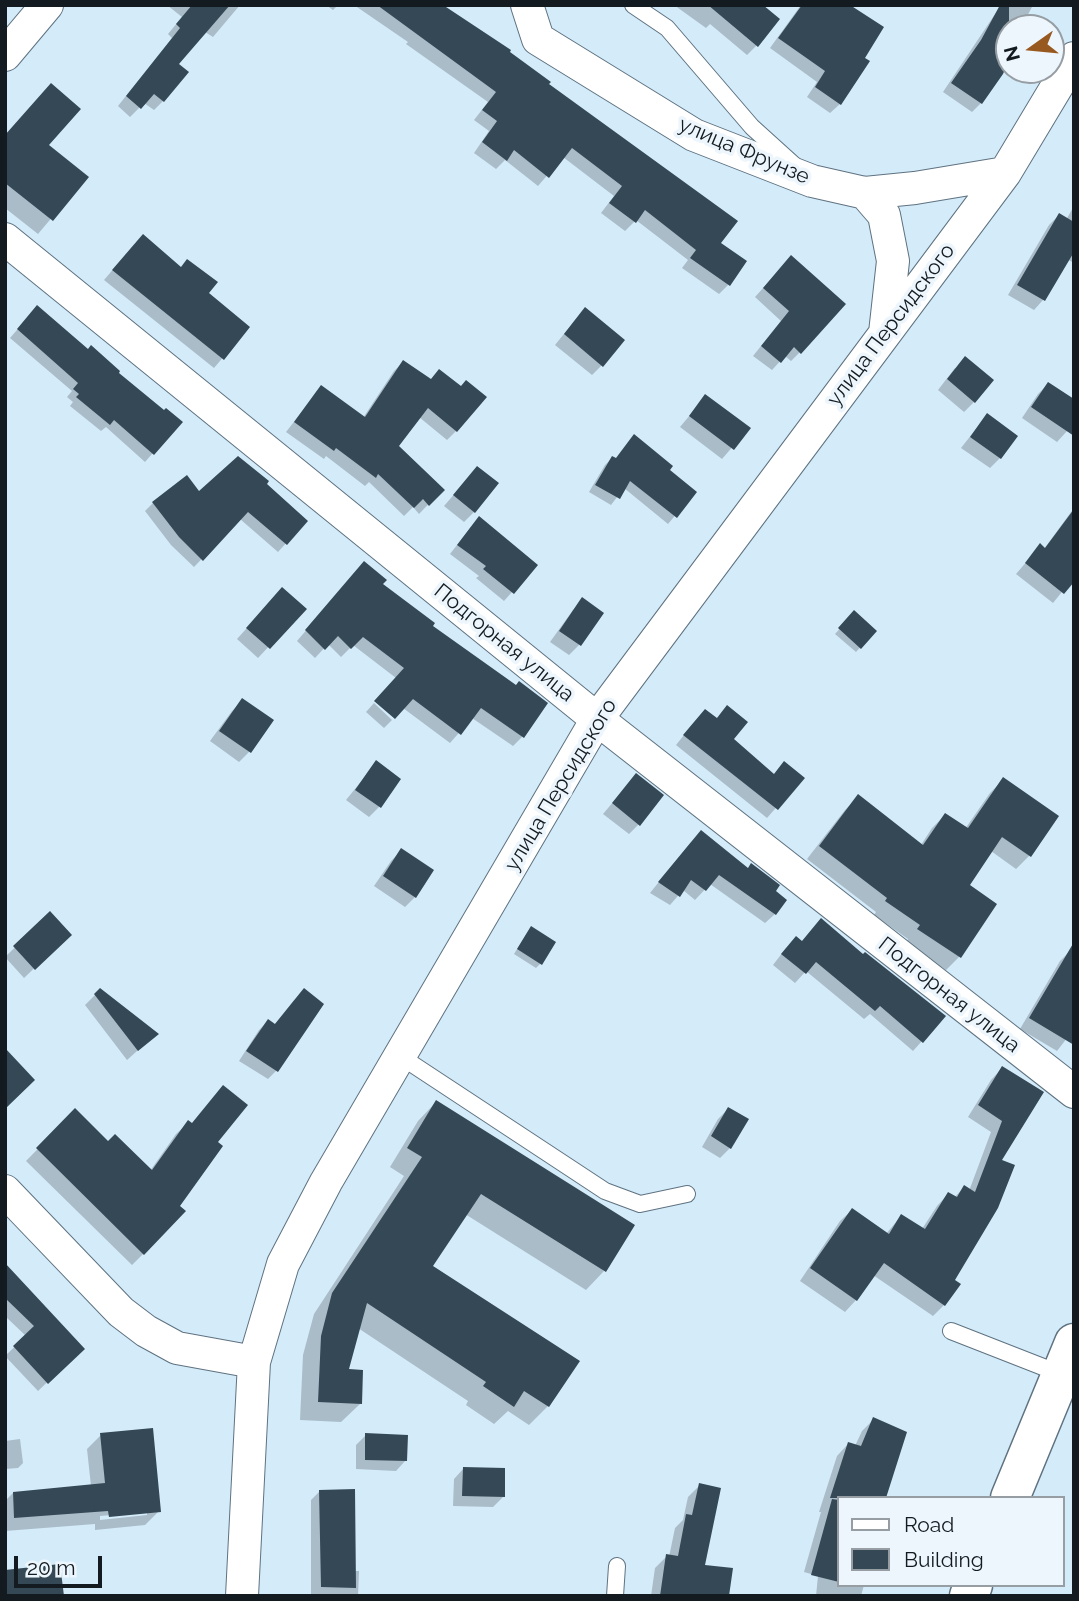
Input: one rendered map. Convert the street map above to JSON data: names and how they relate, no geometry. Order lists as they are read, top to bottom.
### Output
{
  "streets": {
    "street": ["улица Фрунзе", "улица Персидского", "Подгорная улица"]
  },
  "crossings": [
    ["улица Фрунзе", "улица Персидского"],
    ["улица Персидского", "Подгорная улица"]
  ],
  "legend": ["Road", "Building"],
  "scale_bar": "20 m",
  "north": "left"
}
